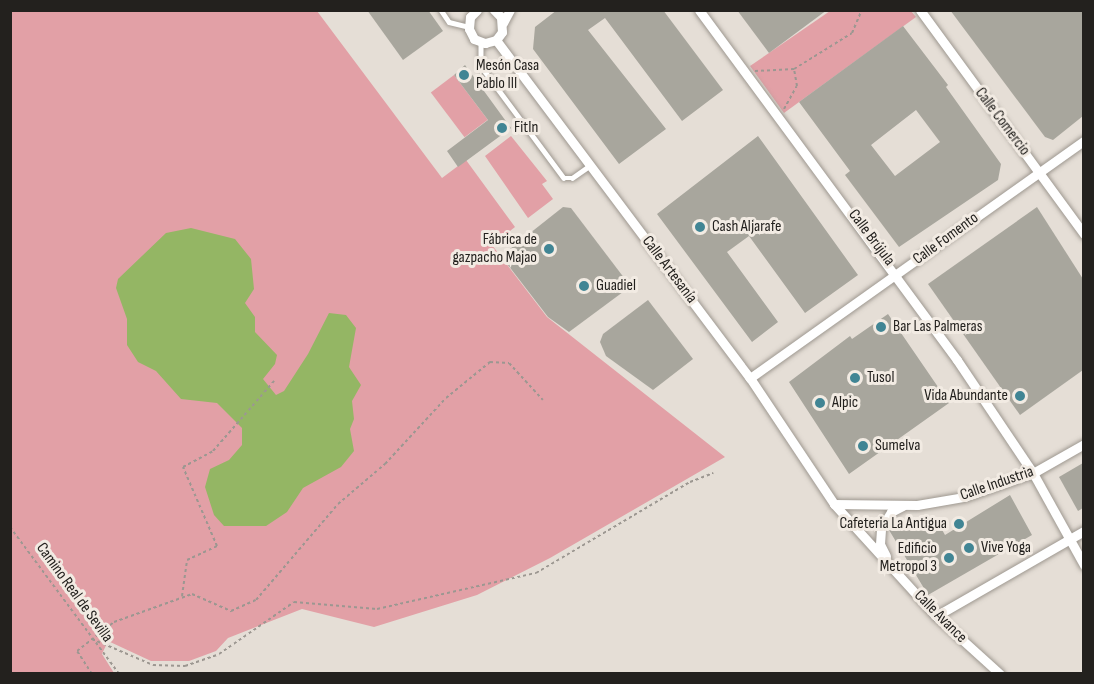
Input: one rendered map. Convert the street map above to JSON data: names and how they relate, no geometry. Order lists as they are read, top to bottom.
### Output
{
  "streets": {
    "street": [
      "Calle Comercio",
      "Calle Brújula",
      "Calle Fomento",
      "Calle Artesanía",
      "Calle Industria",
      "Calle Avance"
    ],
    "path": ["Camino Real de Sevilla"]
  },
  "crossings": [
    ["Calle Comercio", "Calle Fomento"],
    ["Calle Brújula", "Calle Fomento"],
    ["Calle Brújula", "Calle Industria"],
    ["Calle Fomento", "Calle Artesanía"],
    ["Calle Artesanía", "Calle Industria"],
    ["Calle Artesanía", "Calle Avance"],
    ["Calle Industria", "Calle Avance"]
  ],
  "places": [
    "Mesón Casa Pablo III",
    "FitIn",
    "Cash Aljarafe",
    "Fábrica de gazpacho Majao",
    "Guadiel",
    "Bar Las Palmeras",
    "Tusol",
    "Vida Abundante",
    "Alpic",
    "Sumelva",
    "Cafeteria La Antigua",
    "Vive Yoga",
    "Edificio Metropol 3"
  ]
}
